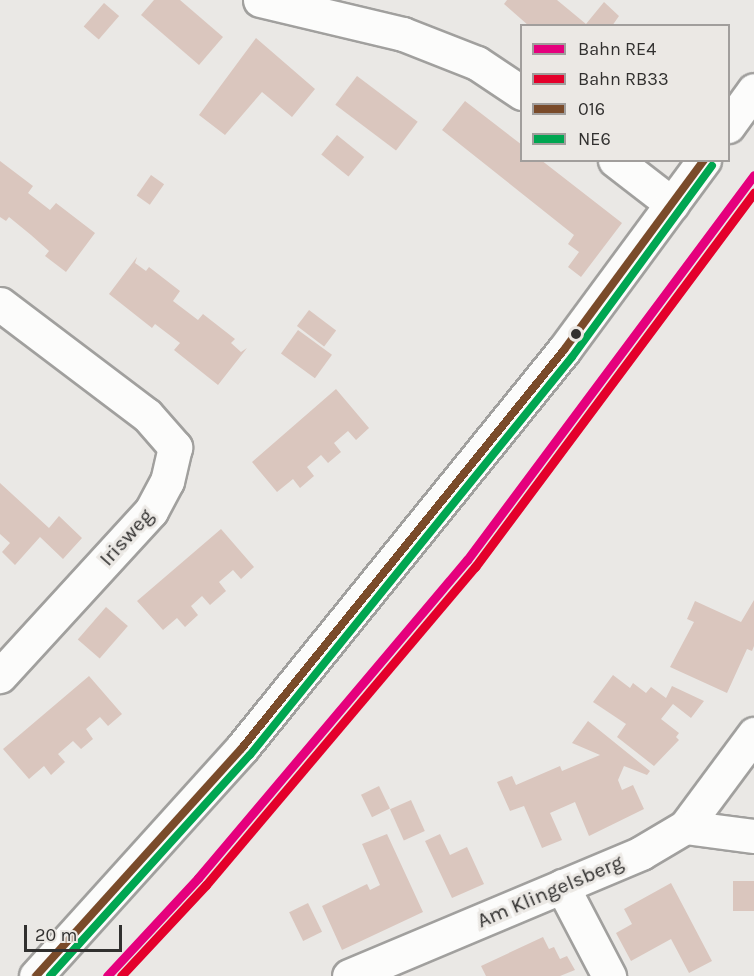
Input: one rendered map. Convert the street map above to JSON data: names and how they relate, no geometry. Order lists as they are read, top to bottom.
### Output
{
  "streets": {
    "street": ["Irisweg", "Am Klingelsberg"]
  },
  "lines": [
    "transit line 016",
    "transit line NE6",
    "rail line RE4",
    "rail line RB33"
  ],
  "legend": [
    "Bahn RE4",
    "Bahn RB33",
    "016",
    "NE6"
  ],
  "scale_bar": "20 m"
}
